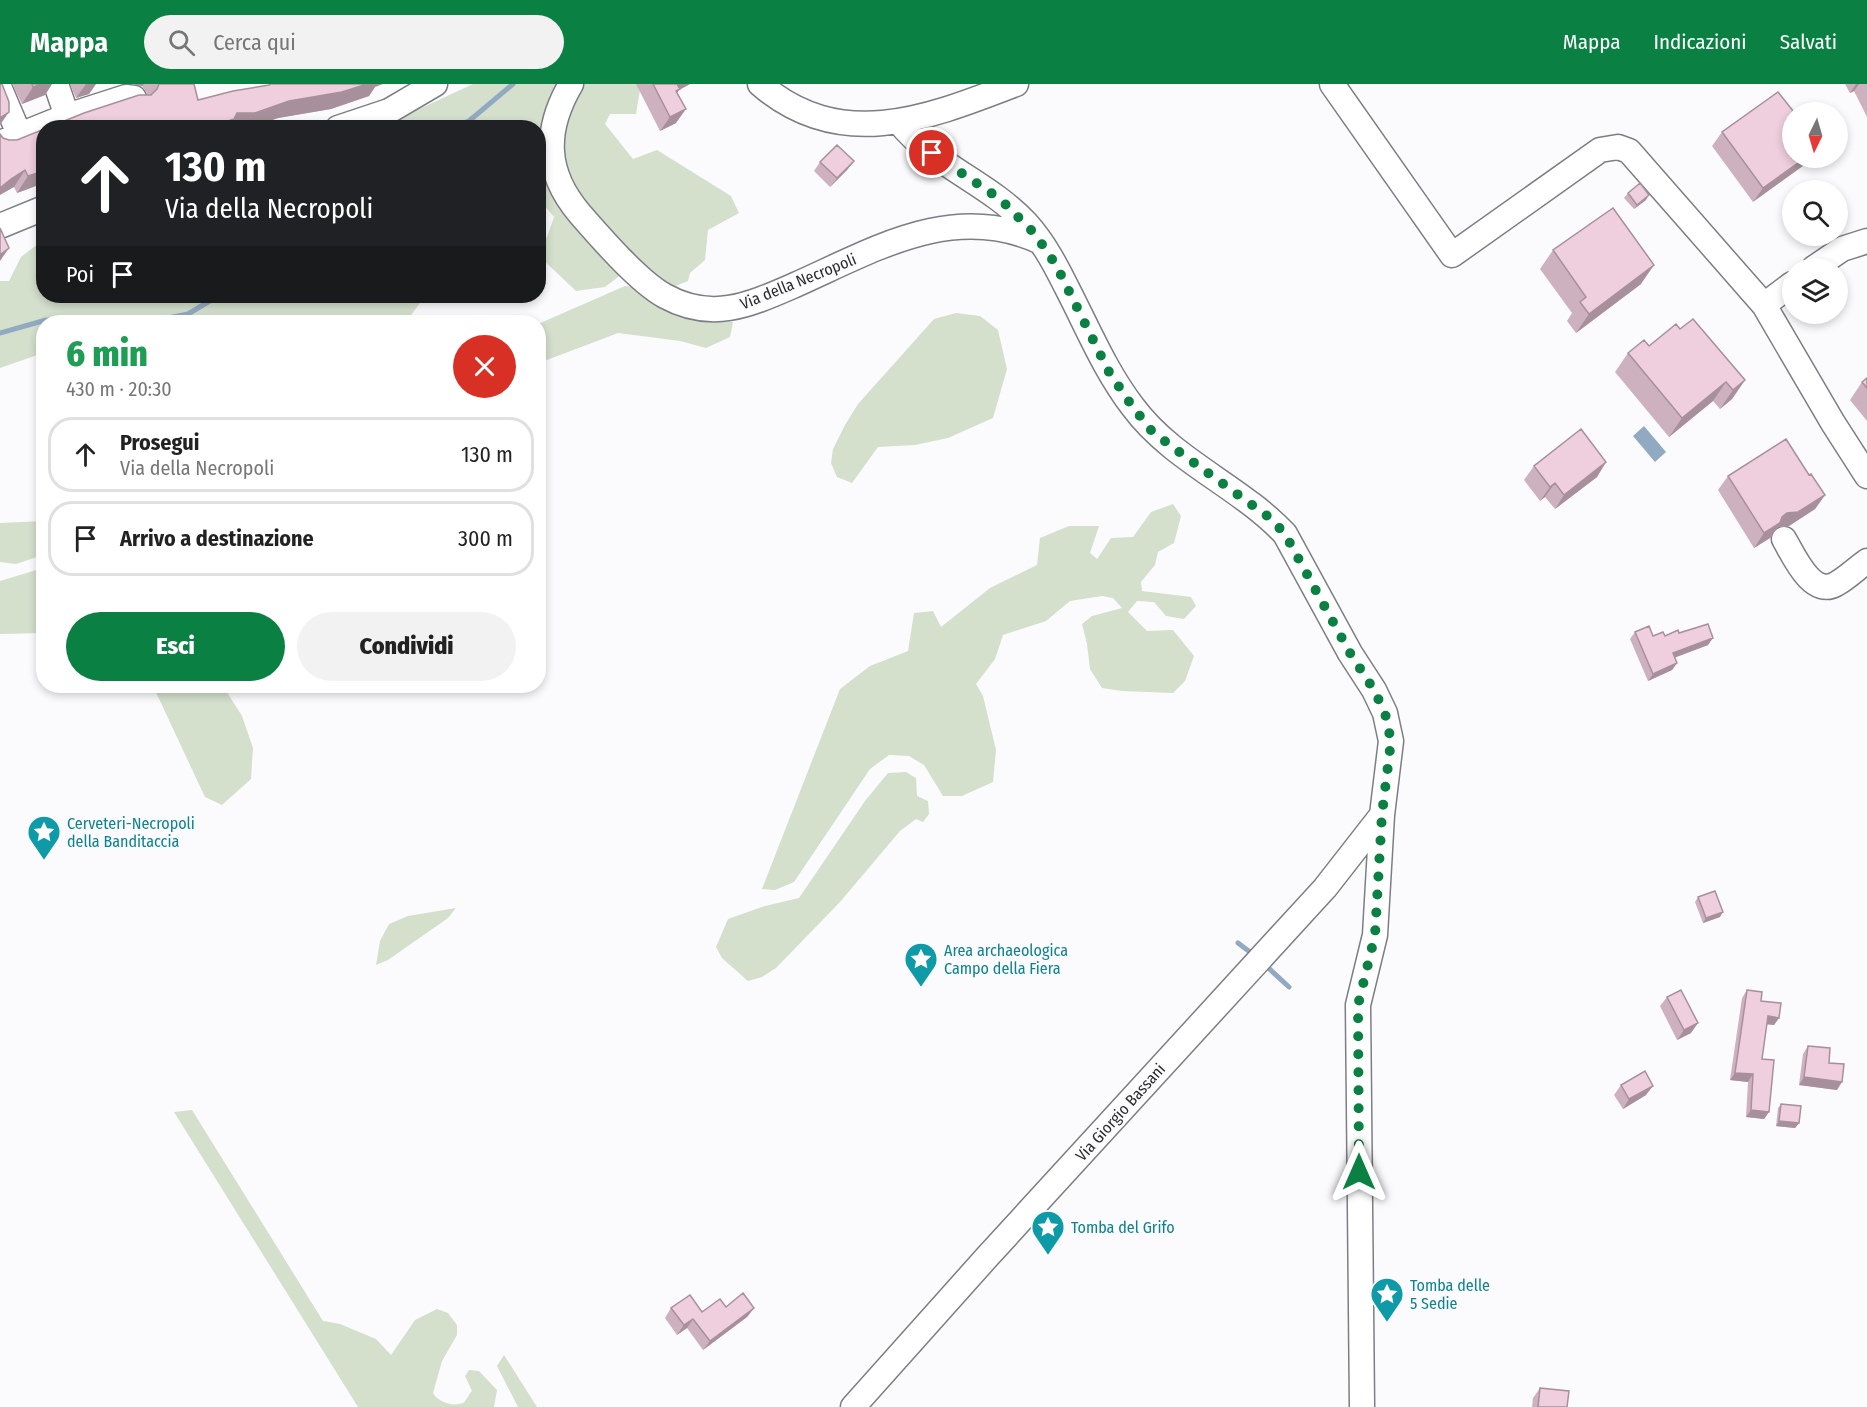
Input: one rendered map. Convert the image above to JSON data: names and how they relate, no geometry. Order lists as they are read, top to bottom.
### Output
{
  "streets": {
    "street": ["Via della Necropoli", "Via Giorgio Bassani"]
  },
  "places": {
    "place": [
      "Cerveteri-Necropoli della Banditaccia",
      "Area archaeologica Campo della Fiera",
      "Tomba del Grifo",
      "Tomba delle 5 Sedie"
    ]
  },
  "north": "bottom",
  "page": {
    "header": "Mappa",
    "search": "Cerca qui",
    "nav": ["Mappa", "Indicazioni", "Salvati"],
    "turn": ["130 m", "Via della Necropoli"],
    "then": "Poi",
    "heading": ["6 min", "430 m · 20:30"],
    "list": [
      {
        "name": "Prosegui",
        "note": "Via della Necropoli",
        "value": "130 m"
      },
      {
        "name": "Arrivo a destinazione",
        "value": "300 m"
      }
    ],
    "buttons": ["Esci", "Condividi"]
  }
}
